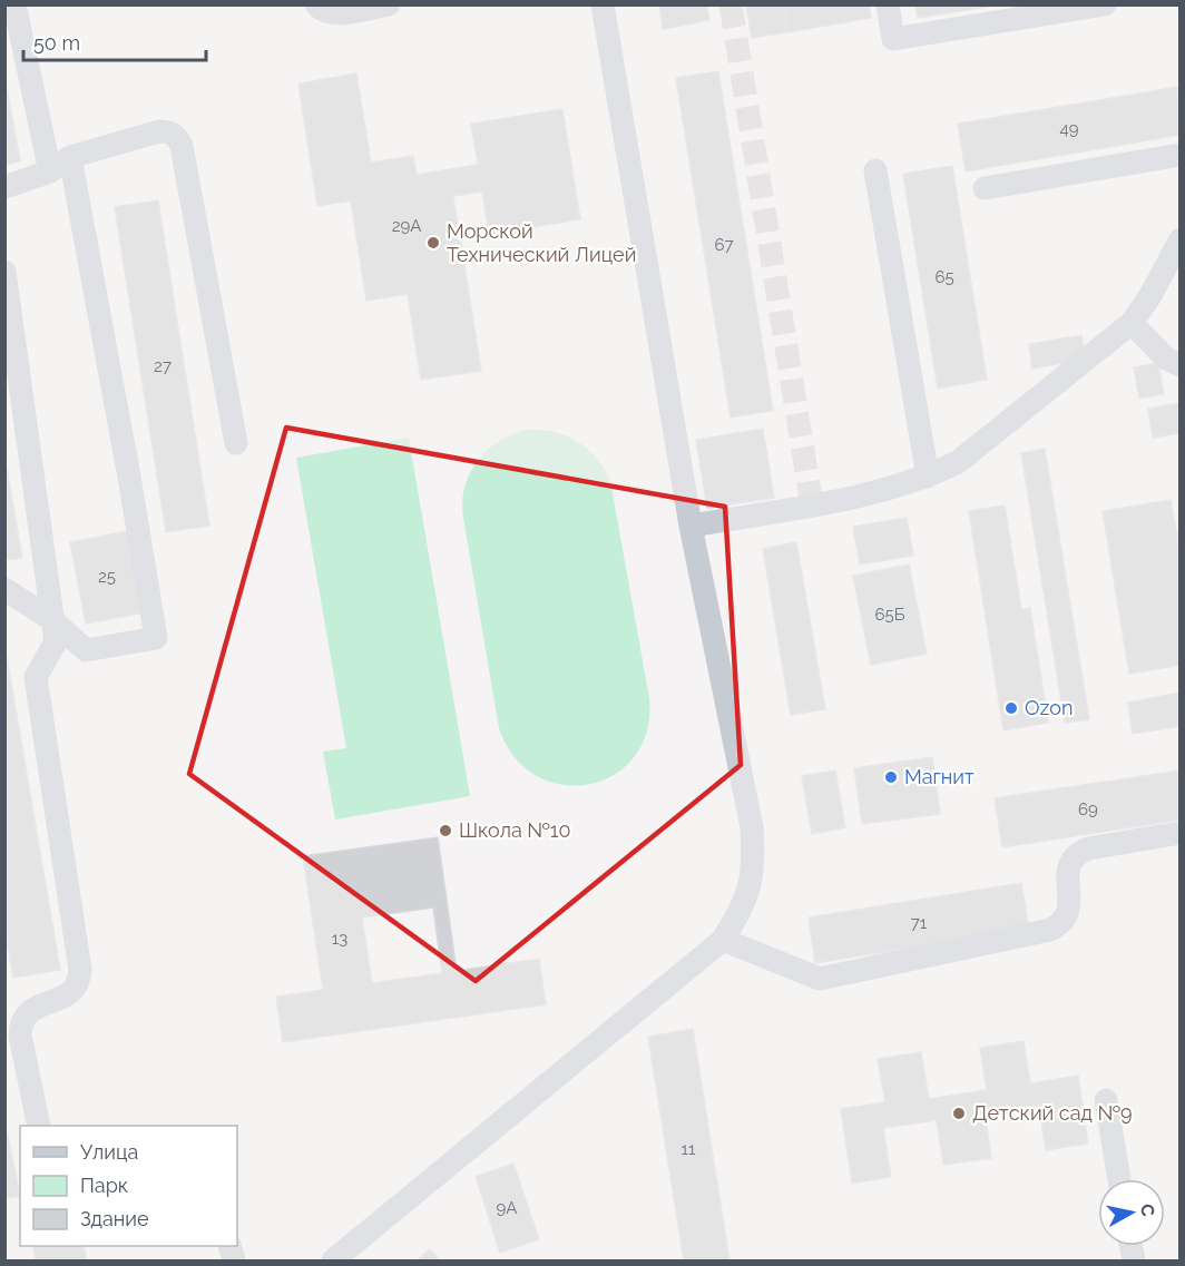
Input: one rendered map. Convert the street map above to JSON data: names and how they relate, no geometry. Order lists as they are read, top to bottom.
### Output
{
  "places": [
    "Морской Технический Лицей",
    "Ozon",
    "Магнит",
    "Школа №10",
    "Детский сад №9"
  ],
  "house_numbers": [
    "49",
    "29А",
    "67",
    "65",
    "27",
    "25",
    "65Б",
    "69",
    "71",
    "13",
    "11",
    "9А"
  ],
  "legend": ["Улица", "Парк", "Здание"],
  "scale_bar": "50 m",
  "north": "right"
}
